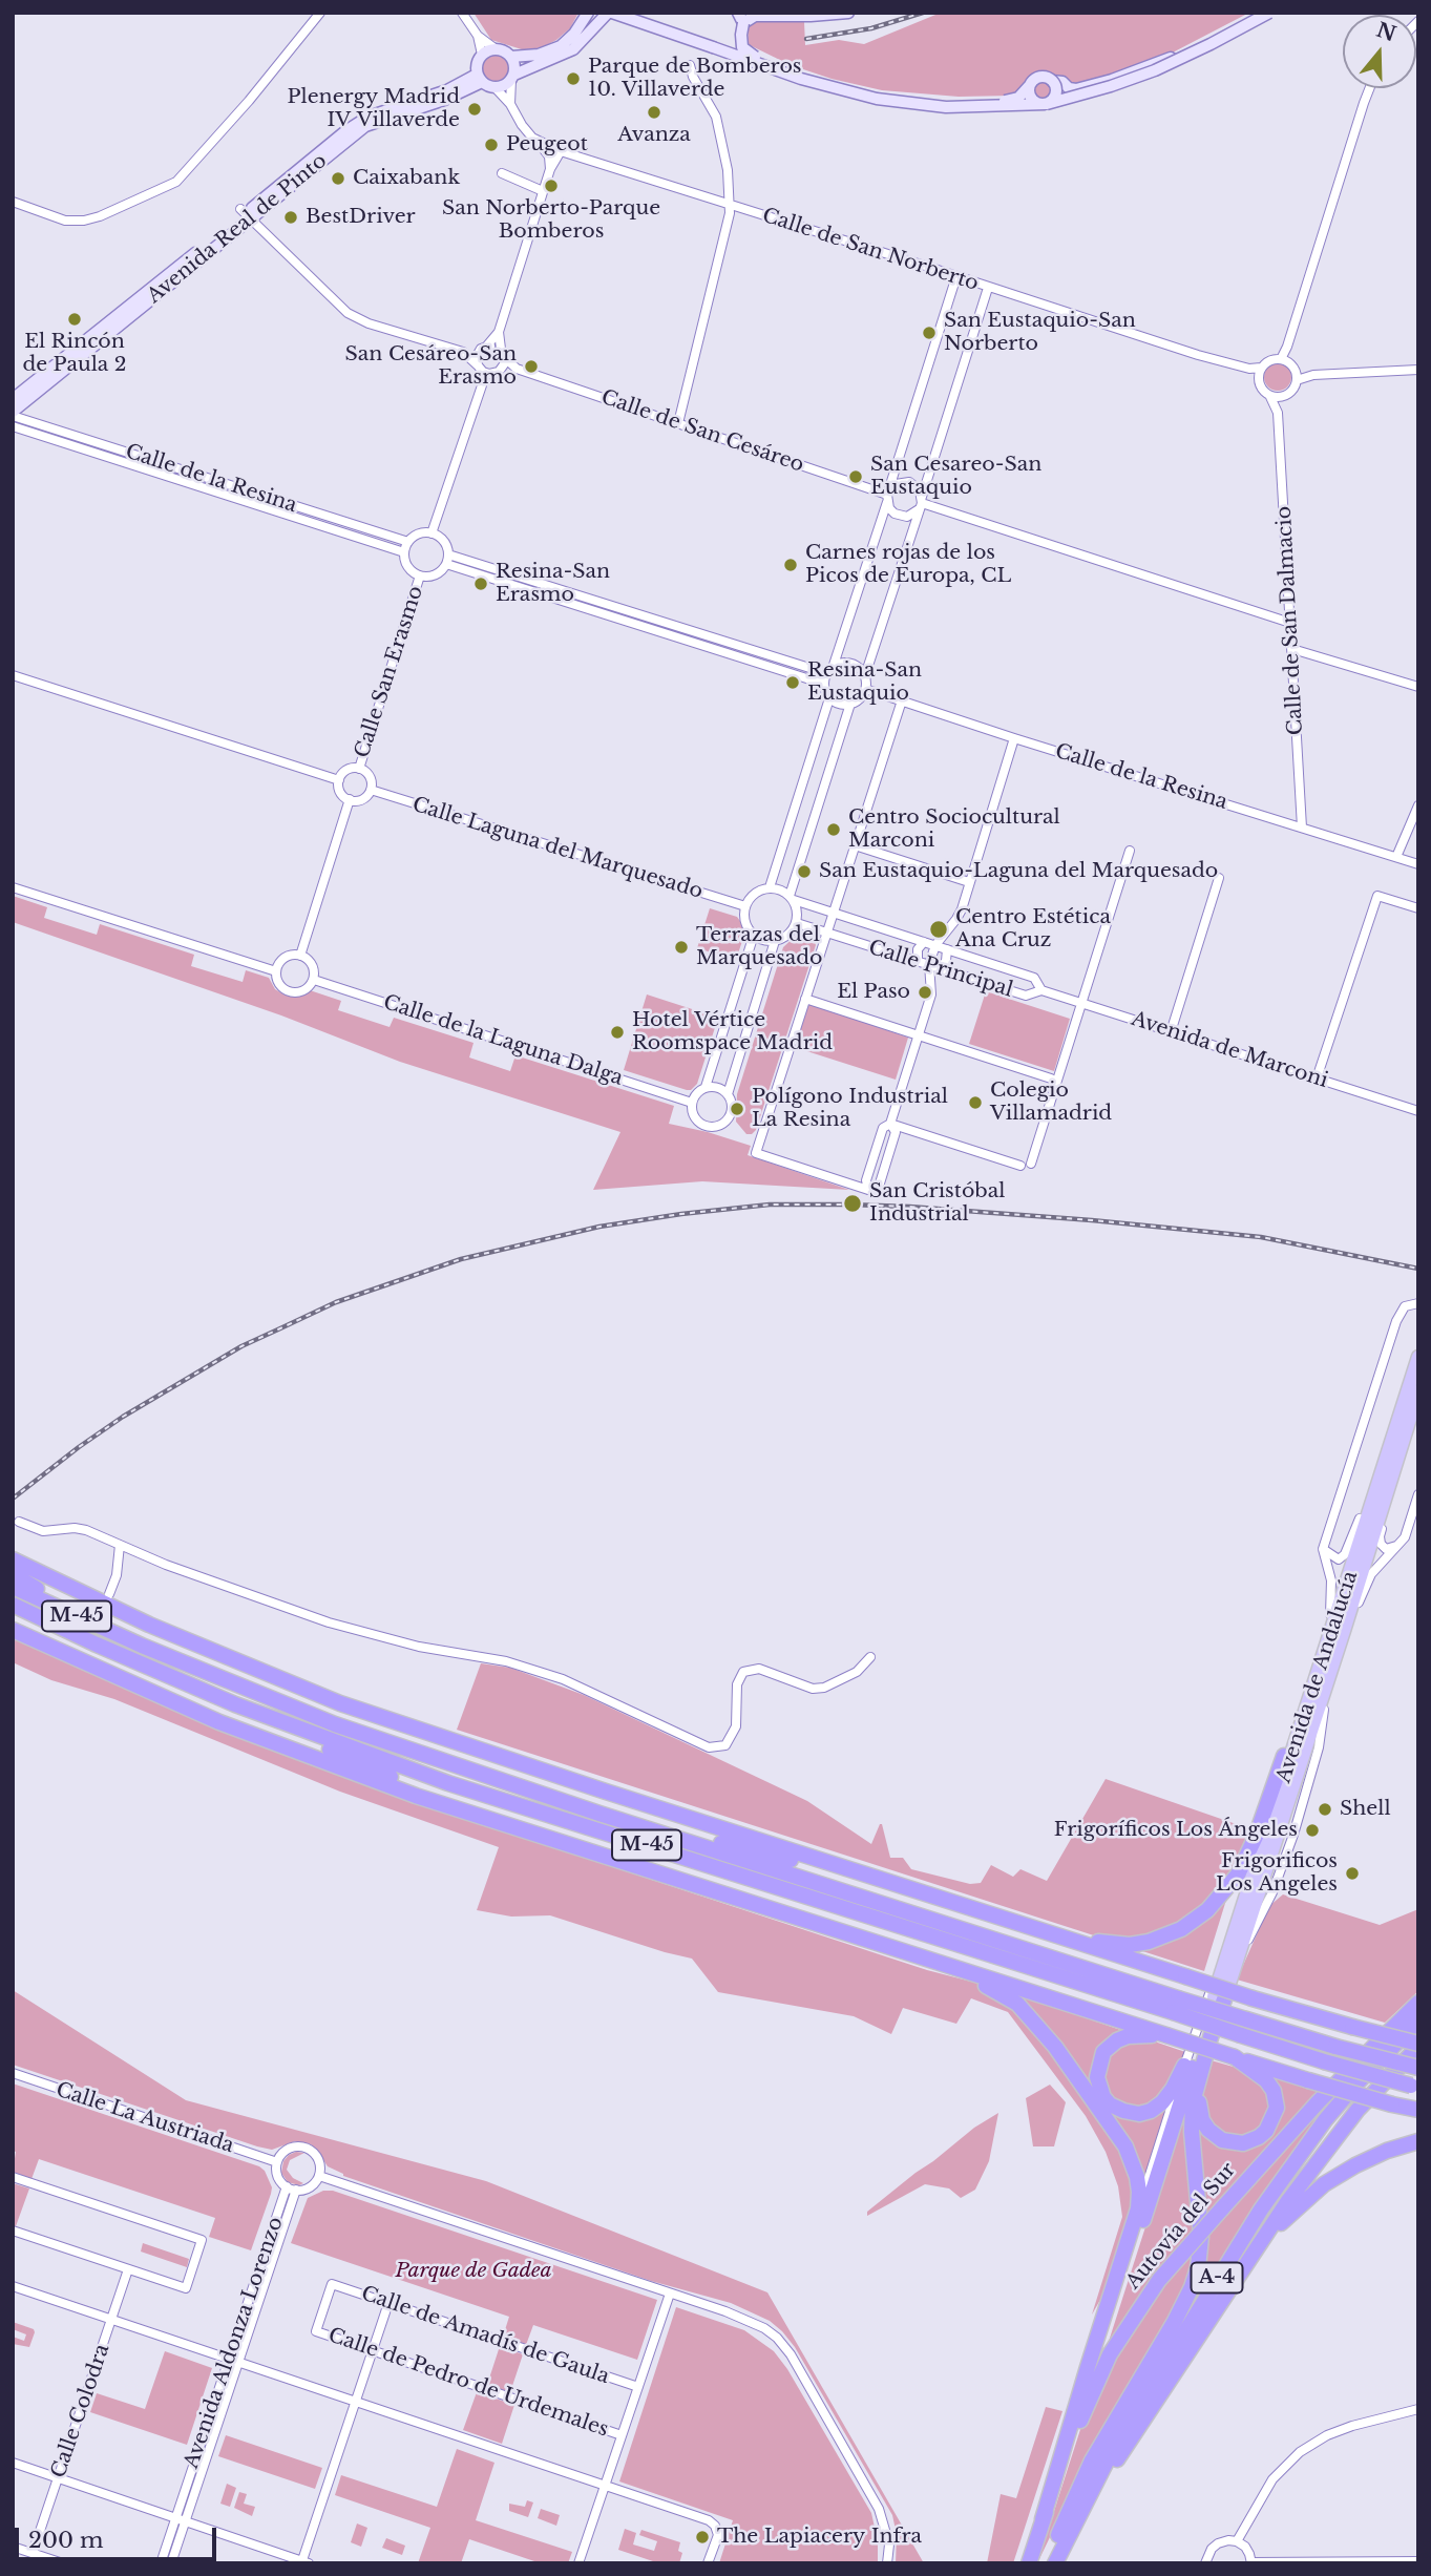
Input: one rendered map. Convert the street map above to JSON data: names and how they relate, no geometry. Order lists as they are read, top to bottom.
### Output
{
  "streets": {
    "highway": ["M-45", "Autovía del Sur", "A-4"],
    "main road": ["Avenida Real de Pinto", "Avenida de Andalucía"],
    "street": [
      "Calle de San Norberto",
      "Calle de San Cesáreo",
      "Calle de la Resina",
      "Calle de San Dalmacio",
      "Calle San Erasmo",
      "Calle Laguna del Marquesado",
      "Calle Principal",
      "Calle de la Laguna Dalga",
      "Avenida de Marconi",
      "Calle La Austriada",
      "Calle de Amadís de Gaula",
      "Avenida Aldonza Lorenzo",
      "Calle de Pedro de Urdemales",
      "Calle Colodra"
    ]
  },
  "crossings": [
    ["Avenida Real de Pinto", "Calle de San Norberto"],
    ["Avenida Real de Pinto", "Calle de la Resina"],
    ["Calle de San Norberto", "Calle de San Dalmacio"],
    ["Calle de la Resina", "Calle de San Dalmacio"],
    ["Calle de la Resina", "Calle San Erasmo"],
    ["Calle San Erasmo", "Calle Laguna del Marquesado"],
    ["Calle Laguna del Marquesado", "Calle Principal"],
    ["Calle Principal", "Avenida de Marconi"],
    ["Calle La Austriada", "Avenida Aldonza Lorenzo"],
    ["Calle de Amadís de Gaula", "Calle de Pedro de Urdemales"]
  ],
  "parks": ["Parque de Gadea"],
  "places": [
    "Parque de Bomberos 10. Villaverde",
    "Plenergy Madrid IV Villaverde",
    "Avanza",
    "Peugeot",
    "Caixabank",
    "San Norberto-Parque Bomberos",
    "BestDriver",
    "El Rincón de Paula 2",
    "San Eustaquio-San Norberto",
    "San Cesáreo-San Erasmo",
    "San Cesareo-San Eustaquio",
    "Carnes rojas de los Picos de Europa, CL",
    "Resina-San Erasmo",
    "Resina-San Eustaquio",
    "Centro Sociocultural Marconi",
    "San Eustaquio-Laguna del Marquesado",
    "Centro Estética Ana Cruz",
    "Terrazas del Marquesado",
    "El Paso",
    "Hotel Vértice Roomspace Madrid",
    "Colegio Villamadrid",
    "Polígono Industrial La Resina",
    "San Cristóbal Industrial",
    "Shell",
    "Frigoríficos Los Ángeles",
    "Frigorificos Los Angeles",
    "The Lapiacery Infra"
  ],
  "scale_bar": "200 m",
  "north": "top"
}
